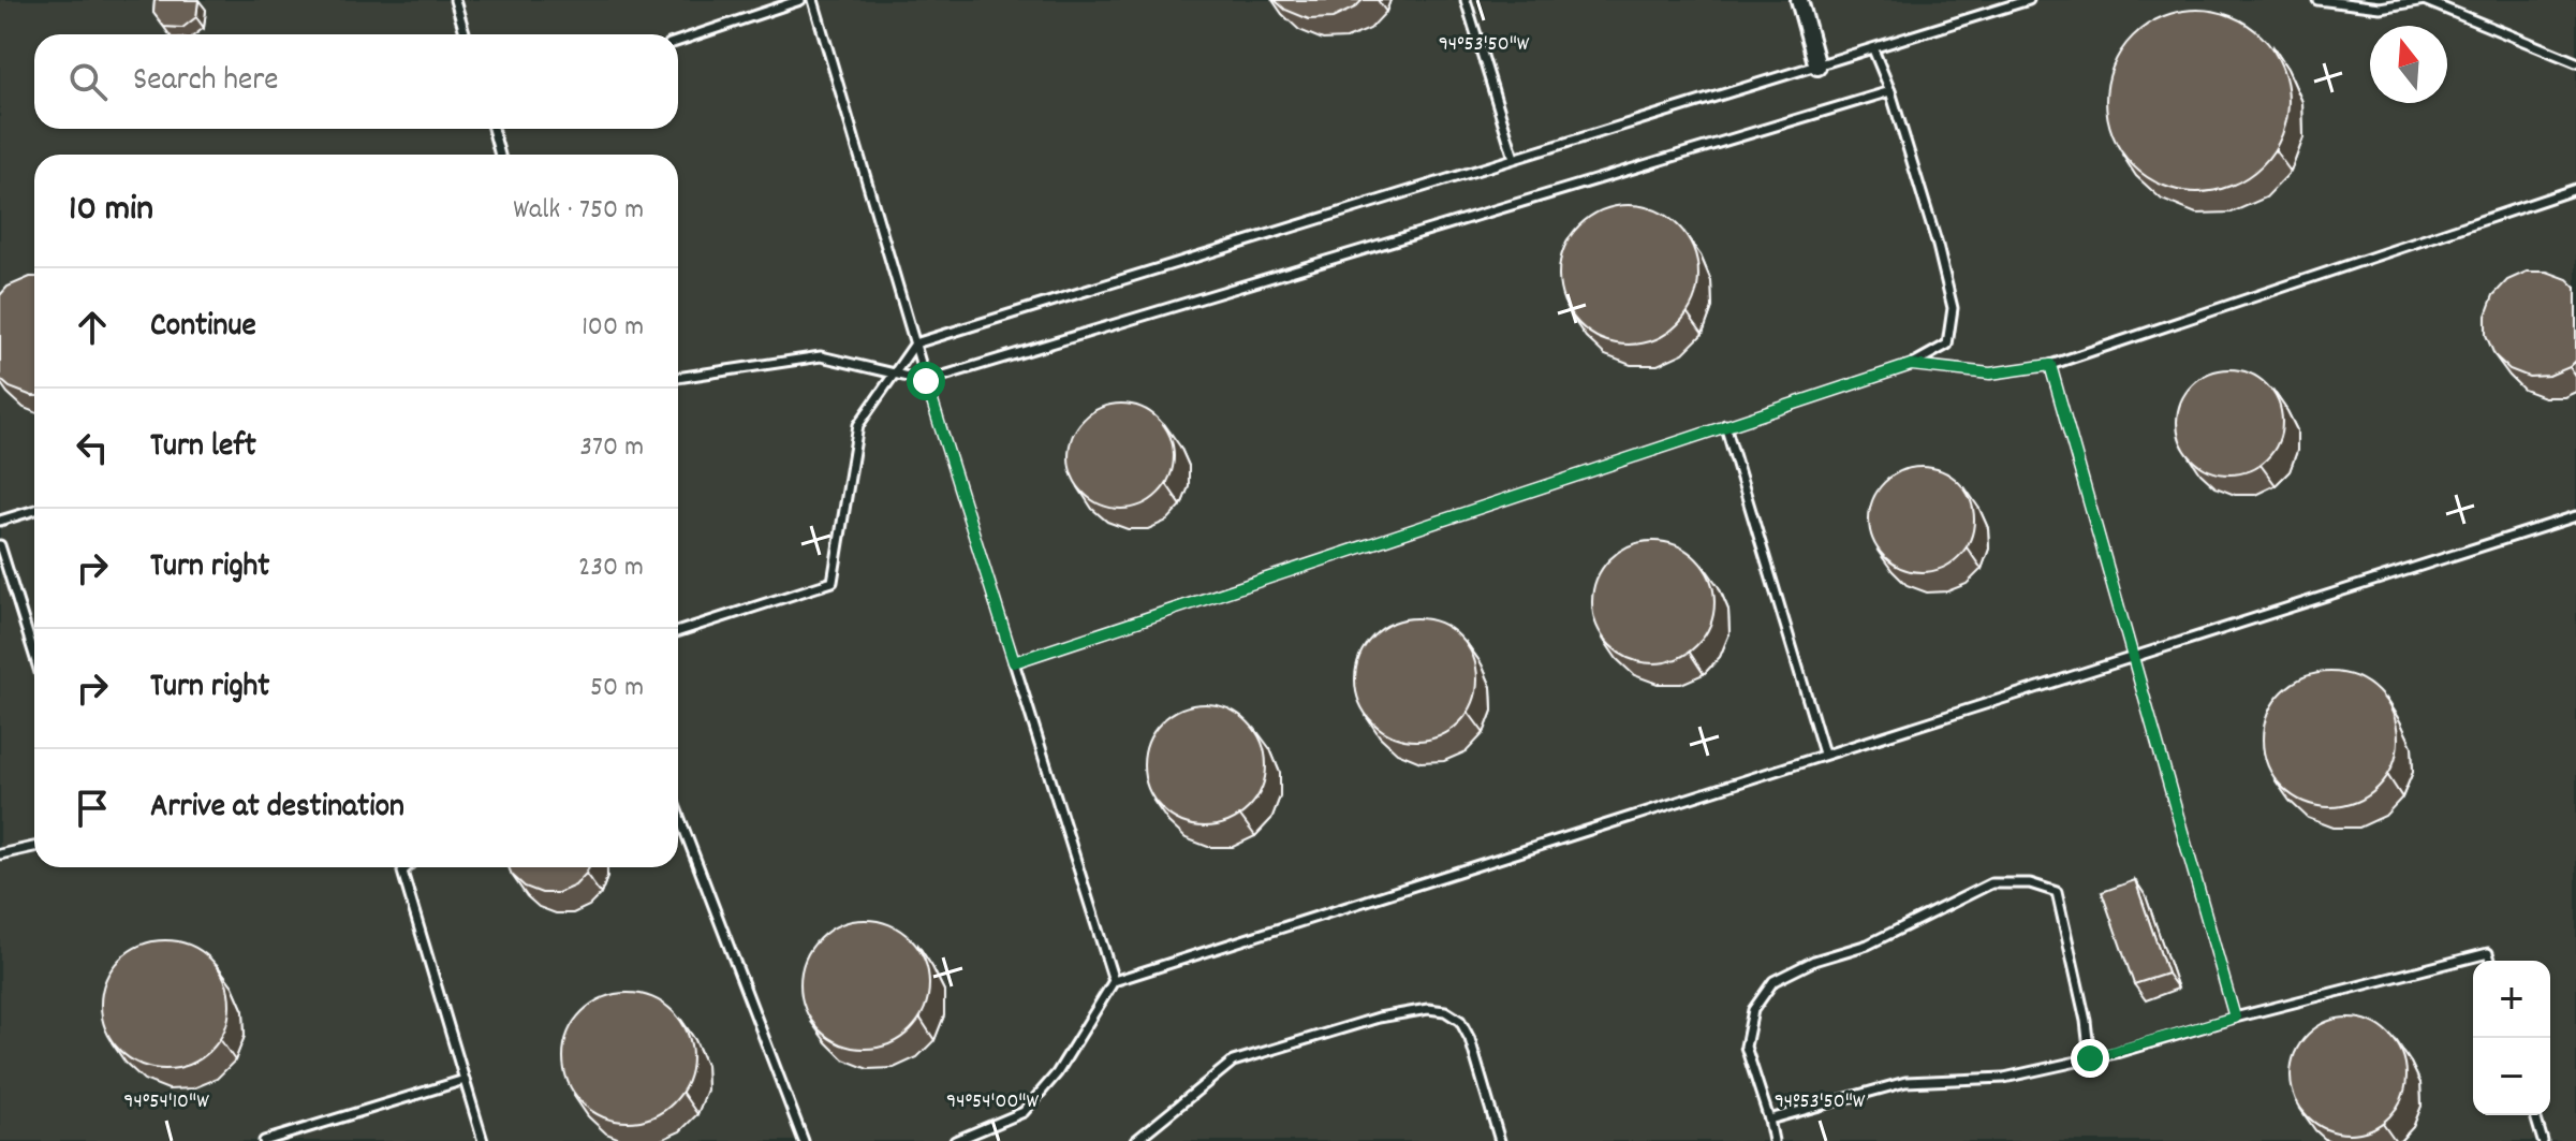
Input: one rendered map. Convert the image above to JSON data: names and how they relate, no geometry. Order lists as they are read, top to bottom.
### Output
{
  "north": "top",
  "page": {
    "search": "Search here",
    "heading": ["10 min", "Walk · 750 m"],
    "list": [
      ["Continue", "100 m"],
      ["Turn left", "370 m"],
      ["Turn right", "230 m"],
      ["Turn right", "50 m"],
      "Arrive at destination"
    ],
    "map_buttons": ["+", "−"]
  },
  "coordinates": ["94°53'50\"W", "94°54'10\"W", "94°54'00\"W"]
}
